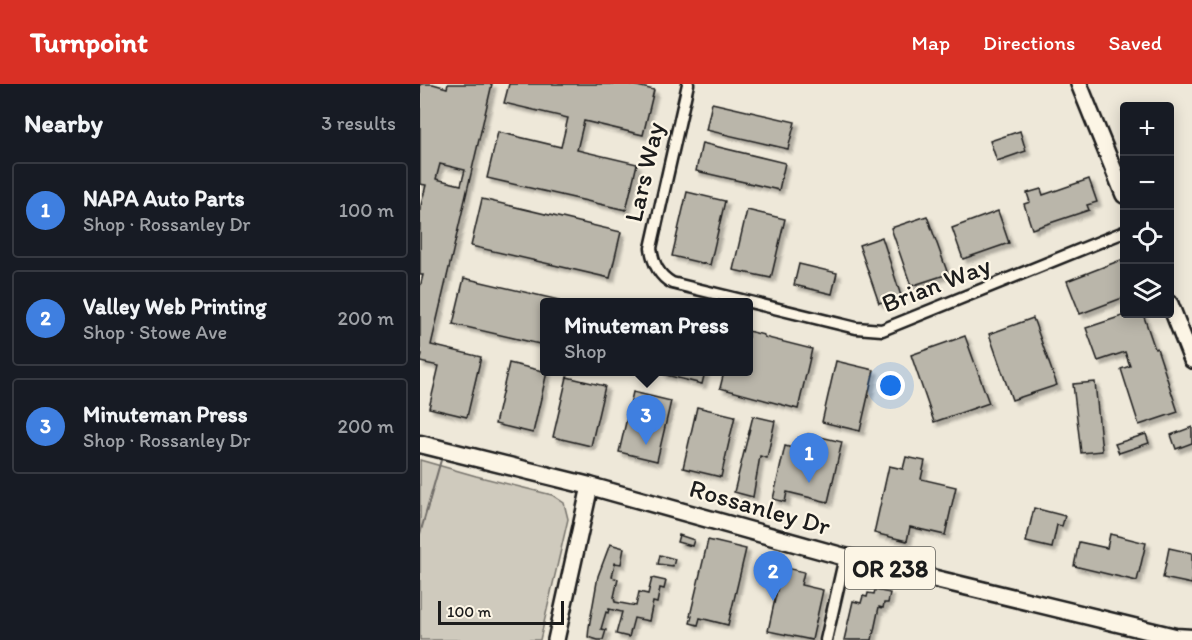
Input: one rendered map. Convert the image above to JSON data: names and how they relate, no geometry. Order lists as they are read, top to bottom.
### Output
{
  "streets": {
    "main road": ["Rossanley Dr", "OR 238"],
    "street": ["Lars Way", "Brian Way"]
  },
  "crossings": [
    ["Lars Way", "Brian Way"]
  ],
  "scale_bar": "100 m",
  "page": {
    "header": "Turnpoint",
    "nav": ["Map", "Directions", "Saved"],
    "heading": ["Nearby", "3 results"],
    "map_buttons": ["+", "−"],
    "list": [
      {
        "mark": "1",
        "name": "NAPA Auto Parts",
        "note": "Shop · Rossanley Dr",
        "value": "100 m"
      },
      {
        "mark": "2",
        "name": "Valley Web Printing",
        "note": "Shop · Stowe Ave",
        "value": "200 m"
      },
      {
        "mark": "3",
        "name": "Minuteman Press",
        "note": "Shop · Rossanley Dr",
        "value": "200 m"
      }
    ],
    "popup": ["Minuteman Press", "Shop"],
    "pins": ["3", "1", "2"],
    "scale": "100 m"
  }
}
